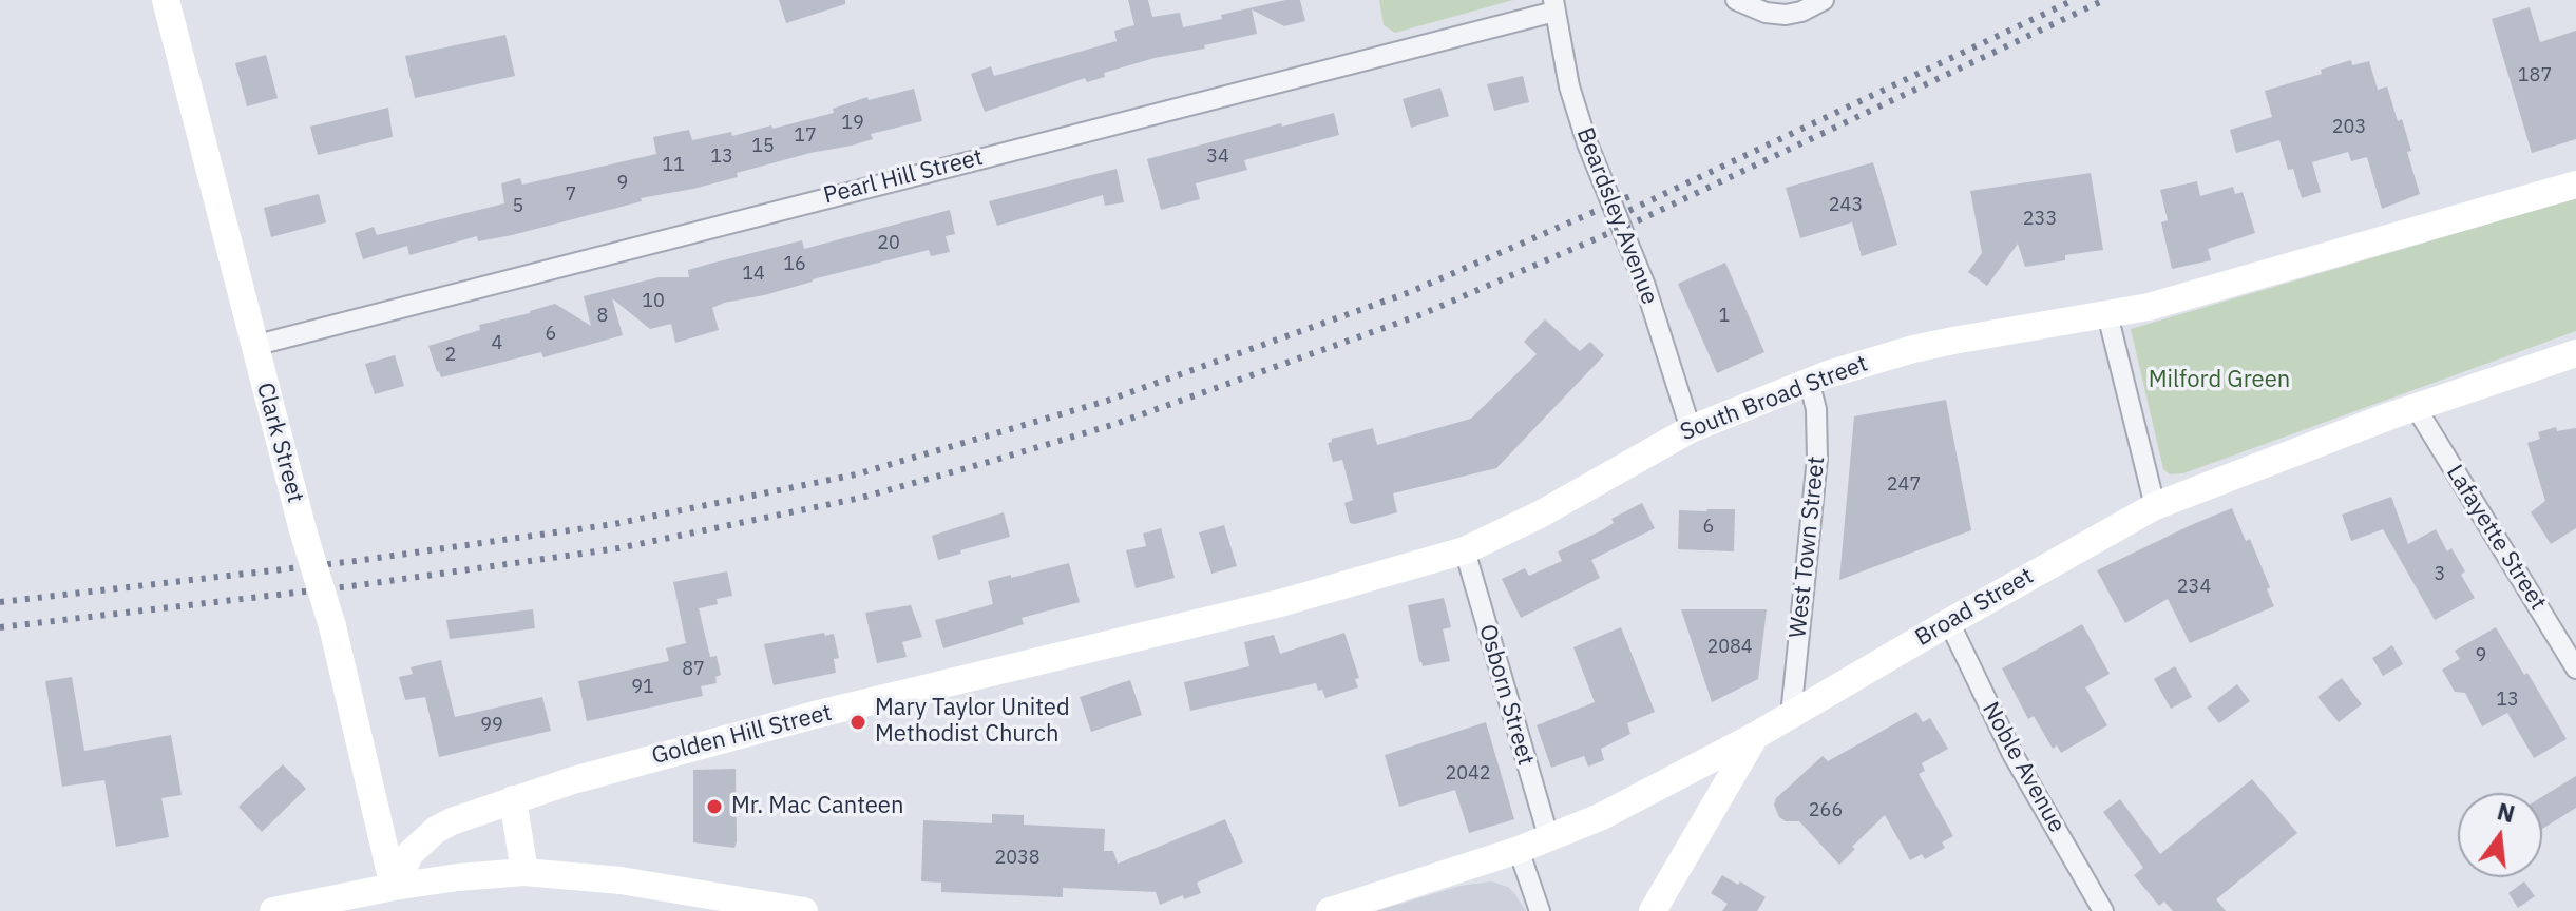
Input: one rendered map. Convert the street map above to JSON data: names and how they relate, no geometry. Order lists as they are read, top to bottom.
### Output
{
  "streets": {
    "main road": [
      "South Broad Street",
      "Clark Street",
      "Broad Street",
      "Golden Hill Street"
    ],
    "street": [
      "Pearl Hill Street",
      "Beardsley Avenue",
      "Lafayette Street",
      "West Town Street",
      "Osborn Street",
      "Noble Avenue"
    ]
  },
  "crossings": [
    ["Pearl Hill Street", "Beardsley Avenue"],
    ["Pearl Hill Street", "Clark Street"],
    ["Beardsley Avenue", "South Broad Street"],
    ["South Broad Street", "West Town Street"],
    ["South Broad Street", "Osborn Street"],
    ["South Broad Street", "Golden Hill Street"],
    ["Clark Street", "Golden Hill Street"],
    ["Lafayette Street", "Broad Street"],
    ["West Town Street", "Broad Street"],
    ["Broad Street", "Osborn Street"],
    ["Broad Street", "Noble Avenue"],
    ["Osborn Street", "Golden Hill Street"]
  ],
  "parks": ["Milford Green"],
  "places": ["Mary Taylor United Methodist Church", "Mr. Mac Canteen"],
  "house_numbers": [
    "187",
    "19",
    "203",
    "17",
    "15",
    "13",
    "34",
    "11",
    "9",
    "7",
    "243",
    "5",
    "233",
    "20",
    "16",
    "14",
    "10",
    "8",
    "1",
    "6",
    "4",
    "2",
    "247",
    "6",
    "3",
    "234",
    "2084",
    "9",
    "87",
    "91",
    "13",
    "99",
    "2042",
    "266",
    "2038"
  ],
  "north": "top"
}
